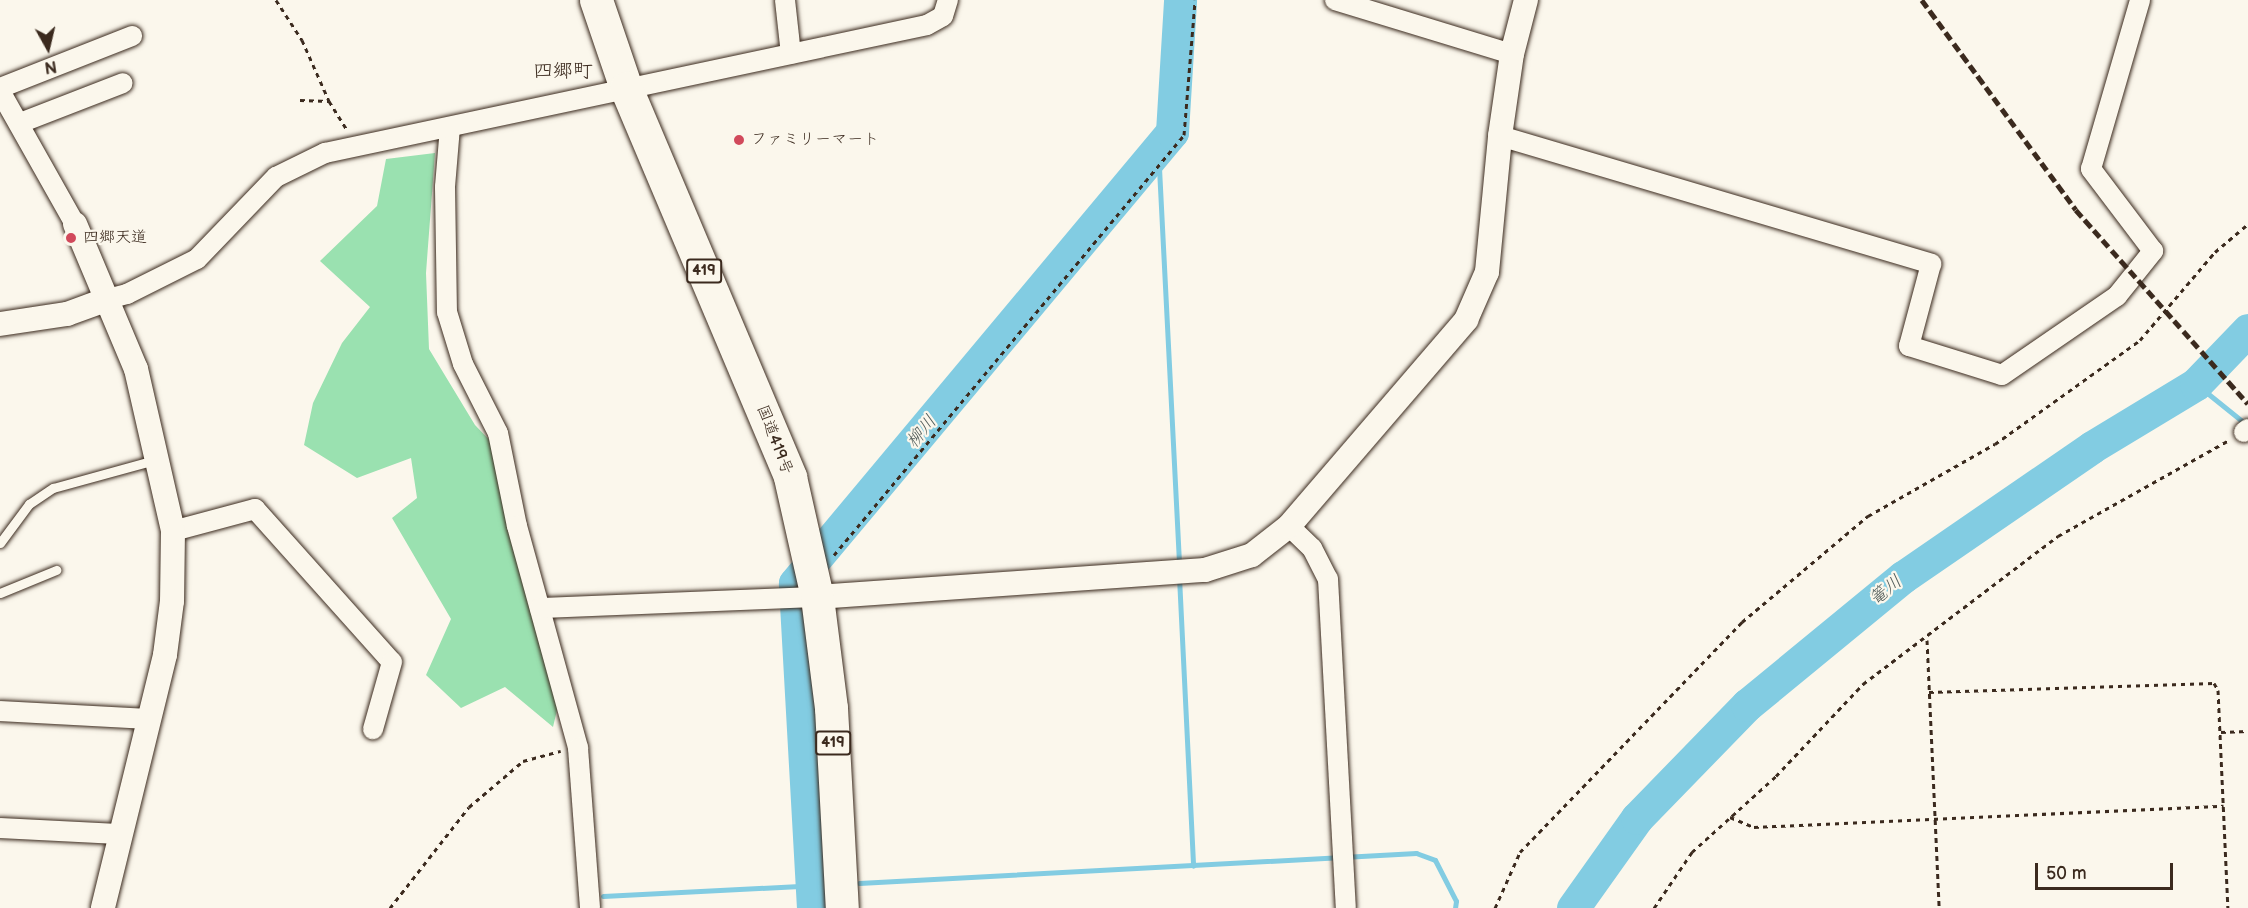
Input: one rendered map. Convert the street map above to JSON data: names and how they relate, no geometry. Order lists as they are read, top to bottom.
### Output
{
  "streets": {
    "highway": ["419", "国道419号"]
  },
  "districts": ["四郷町"],
  "water": ["柳川", "篭川"],
  "places": ["ファミリーマート", "四郷天道"],
  "scale_bar": "50 m",
  "north": "bottom"
}
